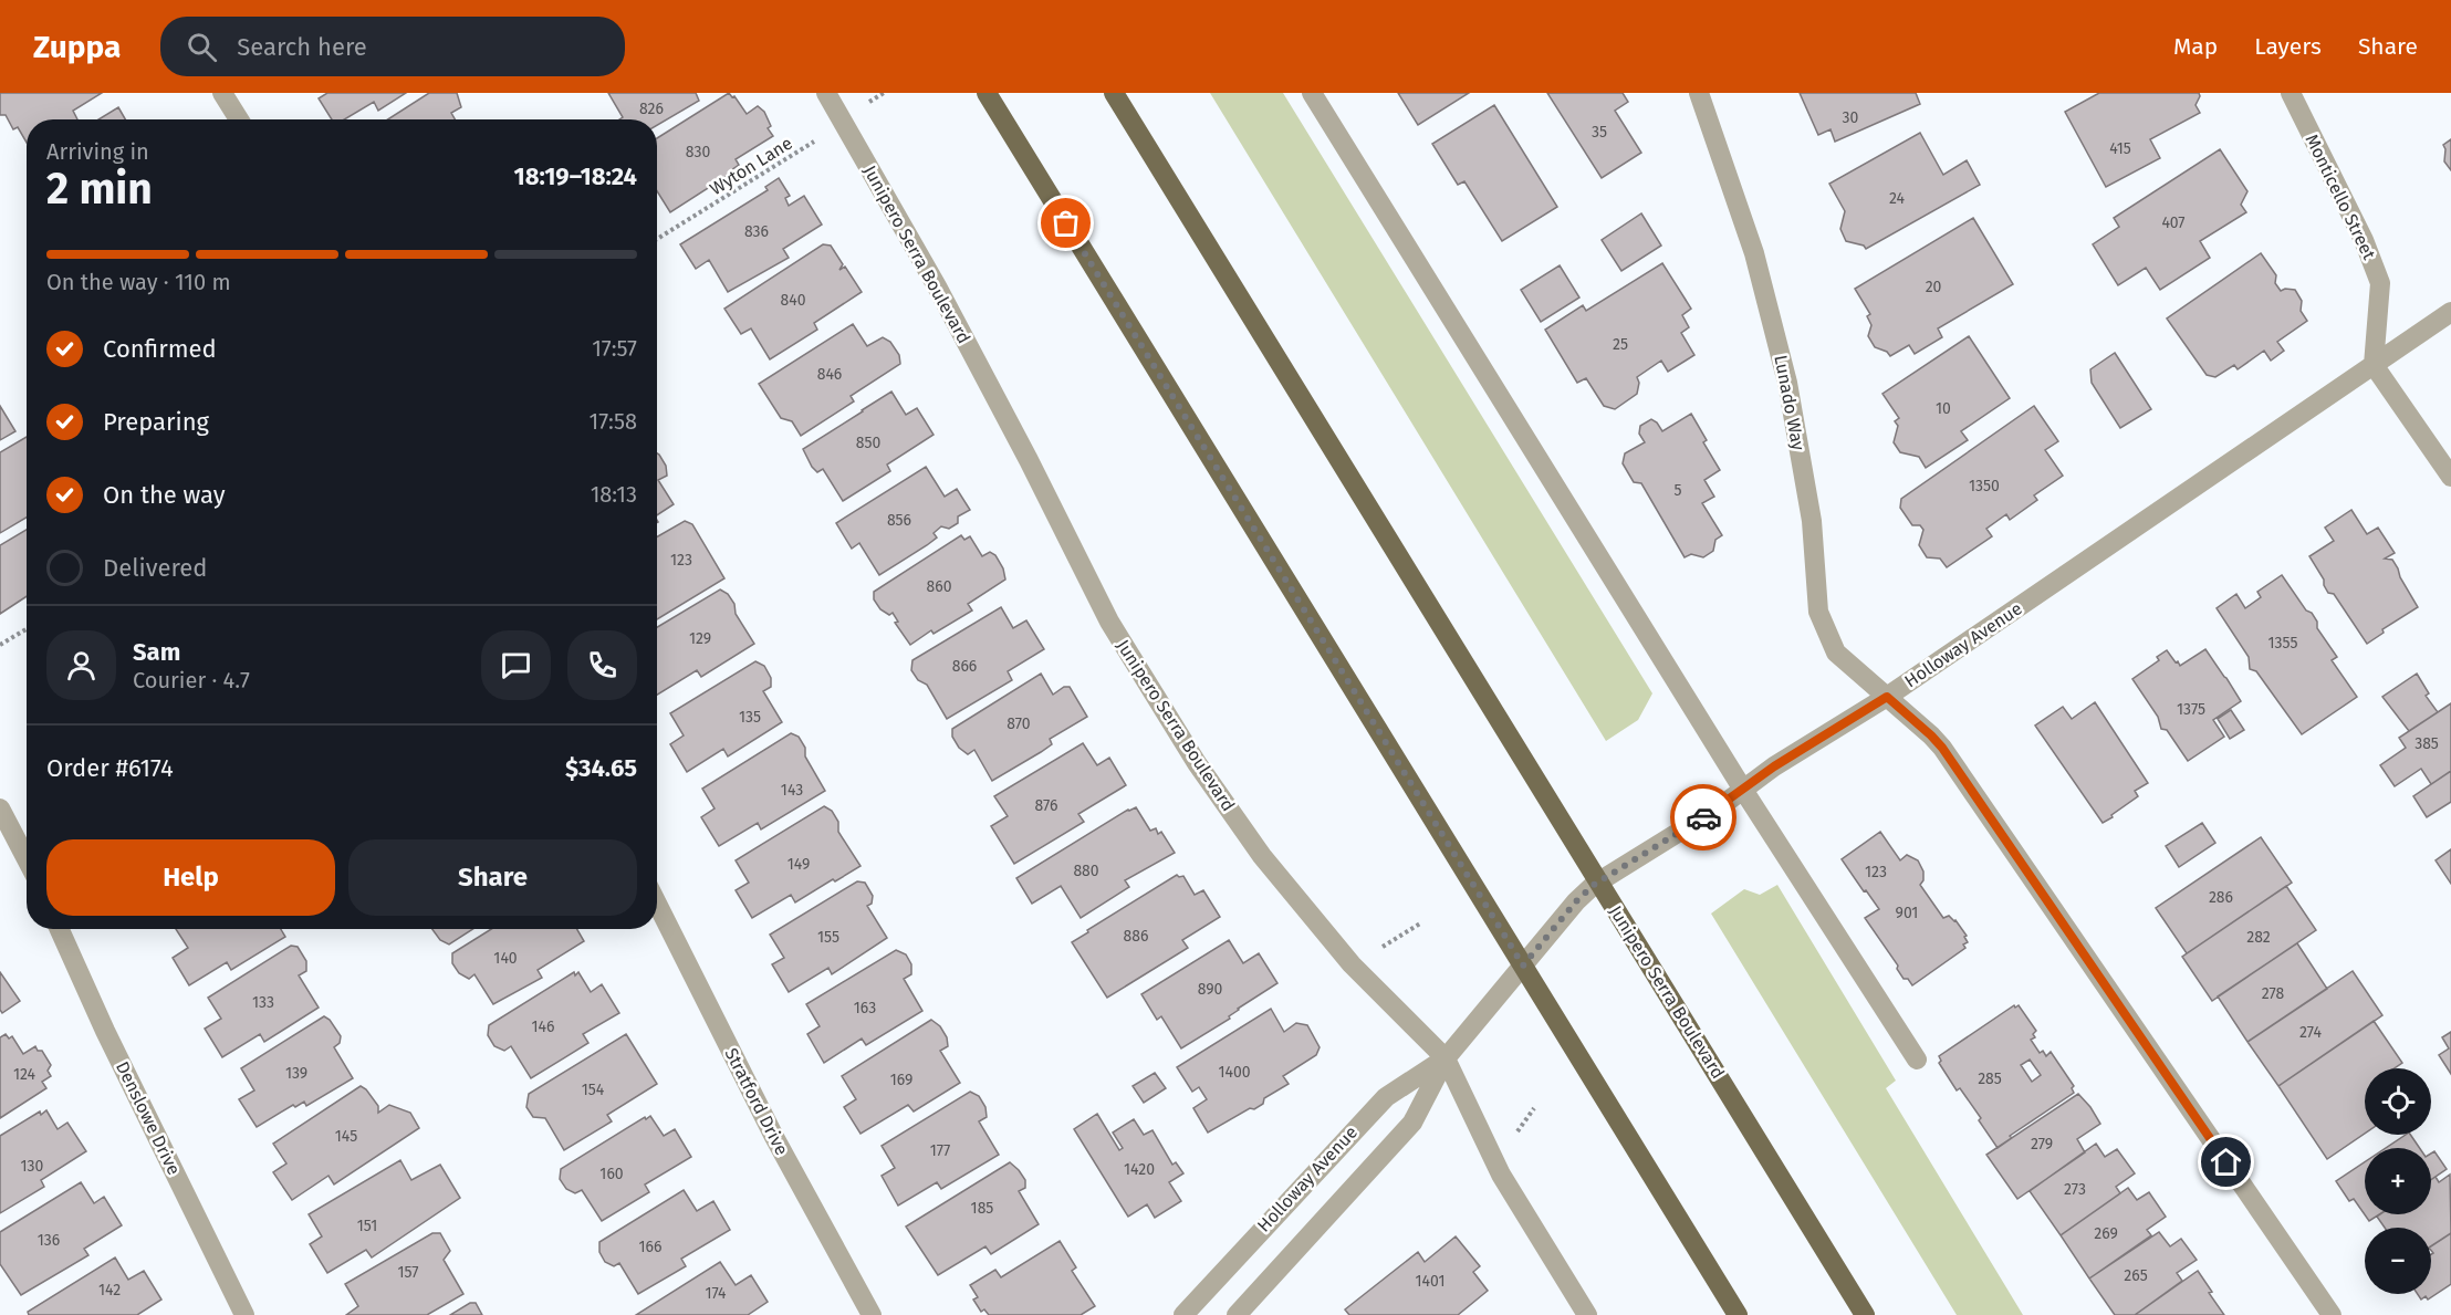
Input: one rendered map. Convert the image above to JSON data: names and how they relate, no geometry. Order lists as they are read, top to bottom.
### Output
{
  "streets": {
    "main road": ["Junipero Serra Boulevard"],
    "street": [
      "Monticello Street",
      "Lunado Way",
      "Holloway Avenue",
      "Stratford Drive",
      "Denslowe Drive"
    ],
    "path": ["Wyton Lane"]
  },
  "crossings": [
    ["Wyton Lane", "Junipero Serra Boulevard"],
    ["Monticello Street", "Holloway Avenue"],
    ["Junipero Serra Boulevard", "Holloway Avenue"],
    ["Lunado Way", "Holloway Avenue"]
  ],
  "house_numbers": [
    "826",
    "30",
    "35",
    "415",
    "830",
    "24",
    "407",
    "836",
    "20",
    "840",
    "25",
    "846",
    "10",
    "850",
    "1350",
    "5",
    "856",
    "123",
    "860",
    "129",
    "1355",
    "866",
    "1375",
    "135",
    "870",
    "385",
    "143",
    "876",
    "149",
    "880",
    "123",
    "286",
    "901",
    "886",
    "155",
    "282",
    "140",
    "890",
    "278",
    "133",
    "163",
    "146",
    "274",
    "1400",
    "139",
    "124",
    "285",
    "169",
    "154",
    "145",
    "279",
    "177",
    "130",
    "1420",
    "160",
    "273",
    "185",
    "151",
    "269",
    "136",
    "166",
    "157",
    "265",
    "1401",
    "142",
    "174"
  ],
  "page": {
    "header": "Zuppa",
    "search": "Search here",
    "nav": ["Map", "Layers", "Share"],
    "heading": ["2 min", "Arriving in", "18:19–18:24"],
    "panel": [
      "Sam",
      "Courier · 4.7",
      "Order #6174",
      "$34.65"
    ],
    "bar": "On the way · 110 m",
    "list": [
      ["Confirmed", "17:57"],
      ["Preparing", "17:58"],
      ["On the way", "18:13"],
      "Delivered"
    ],
    "buttons": ["Help", "Share"],
    "map_buttons": ["+", "−"]
  }
}
